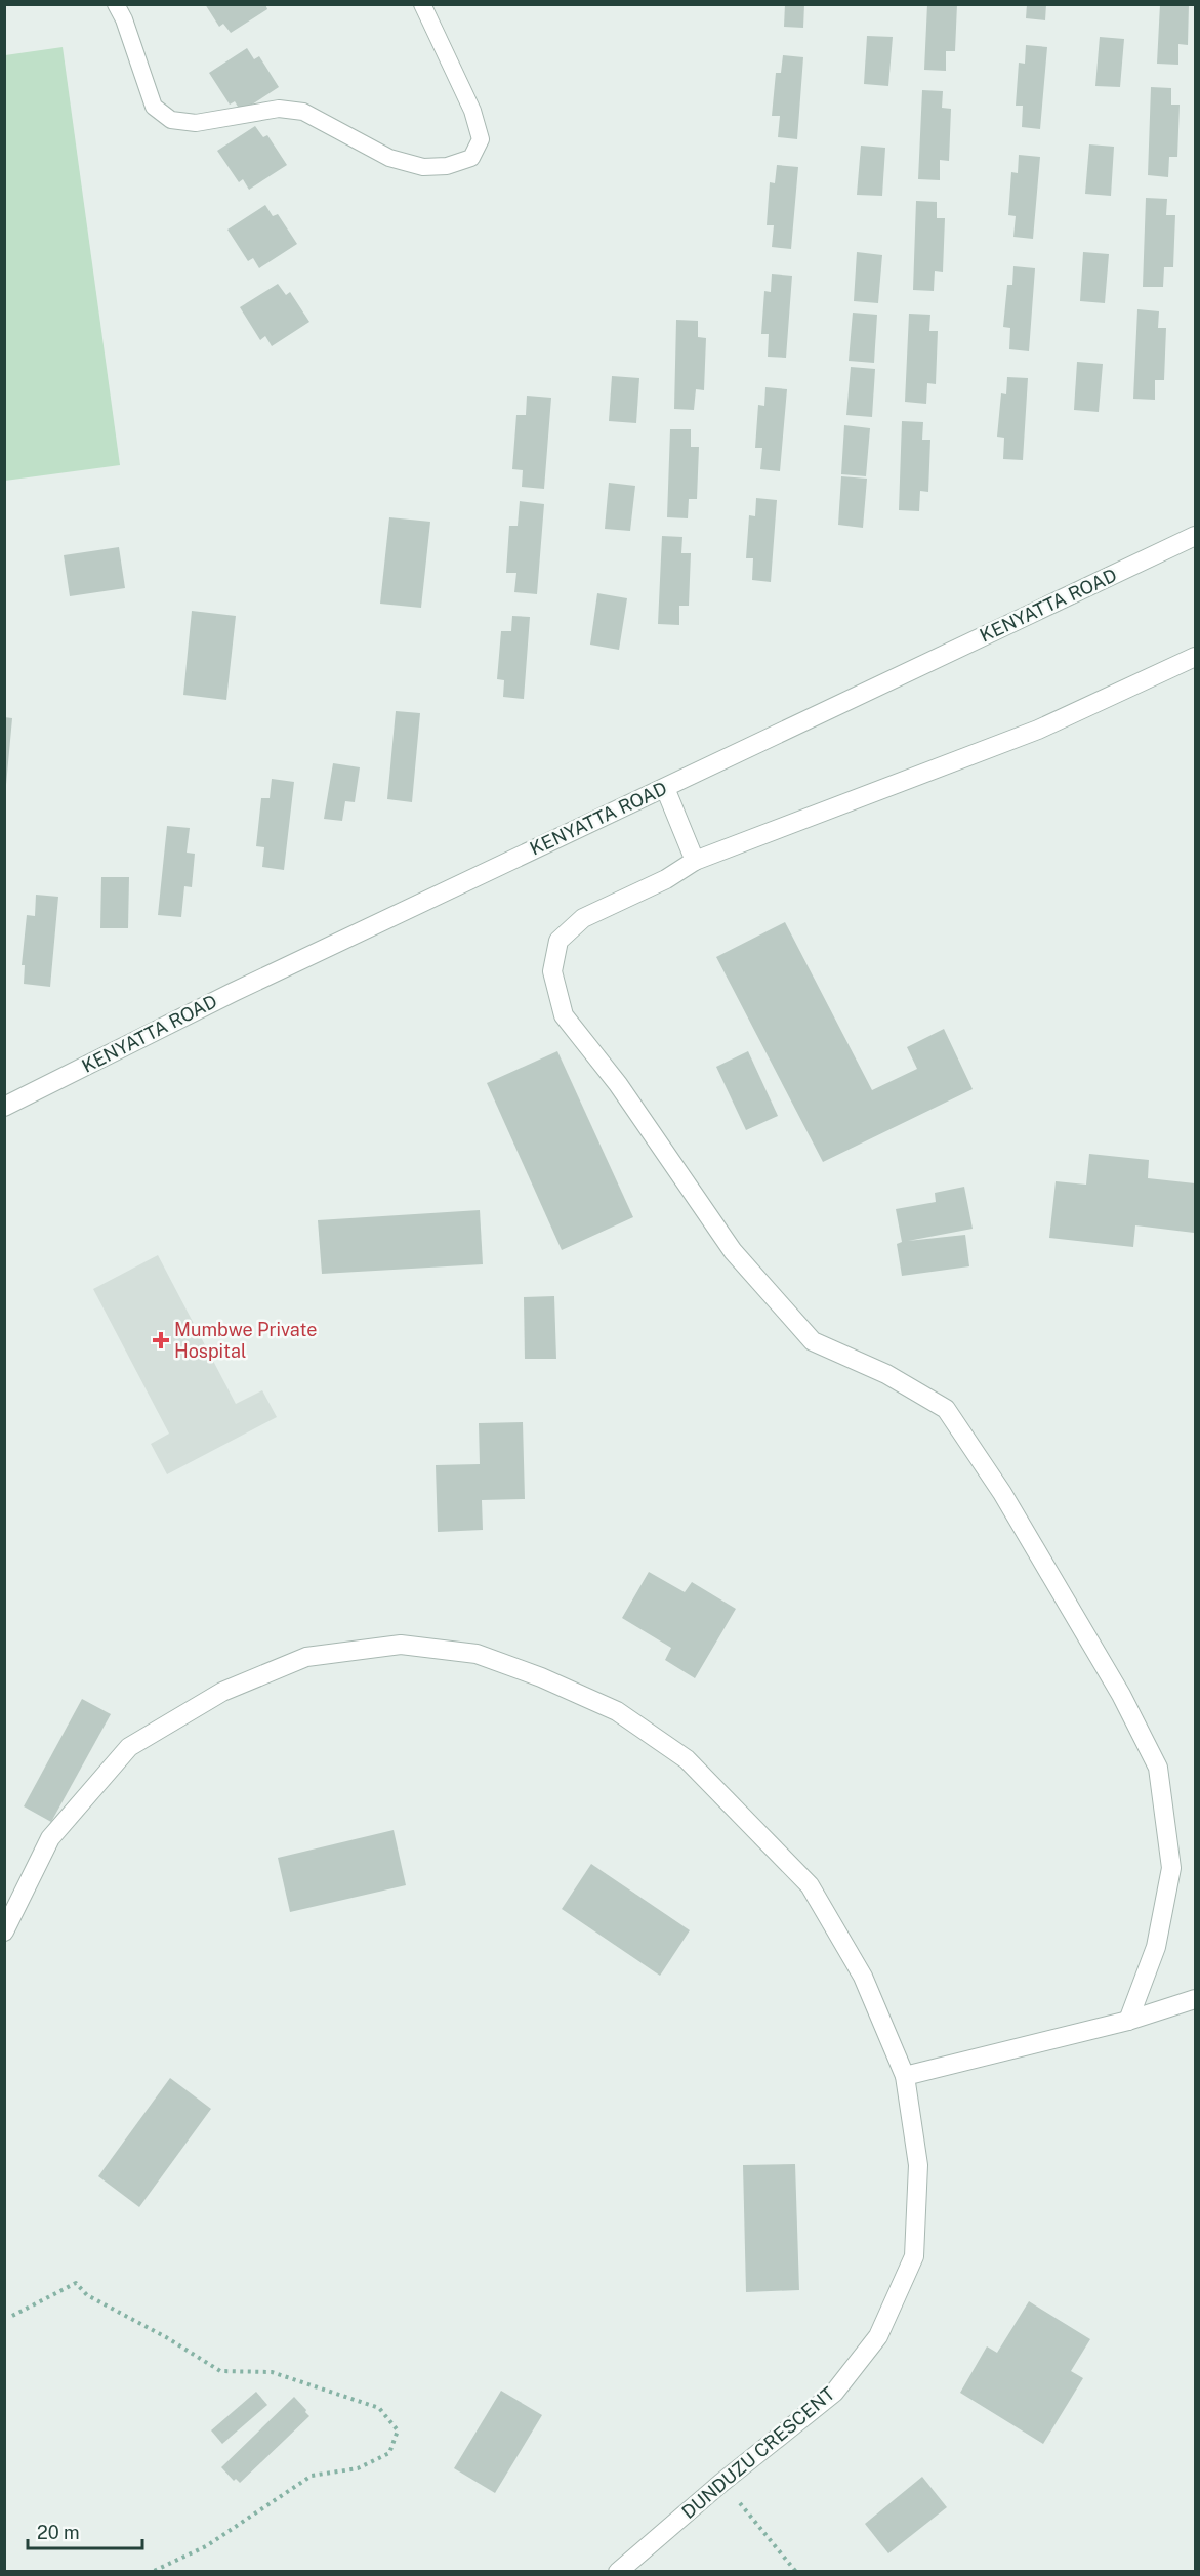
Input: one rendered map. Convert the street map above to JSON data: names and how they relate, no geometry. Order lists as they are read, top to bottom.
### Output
{
  "streets": {
    "street": ["KENYATTA ROAD", "DUNDUZU CRESCENT"]
  },
  "places": {
    "health": ["Mumbwe Private Hospital"]
  },
  "scale_bar": "20 m"
}
